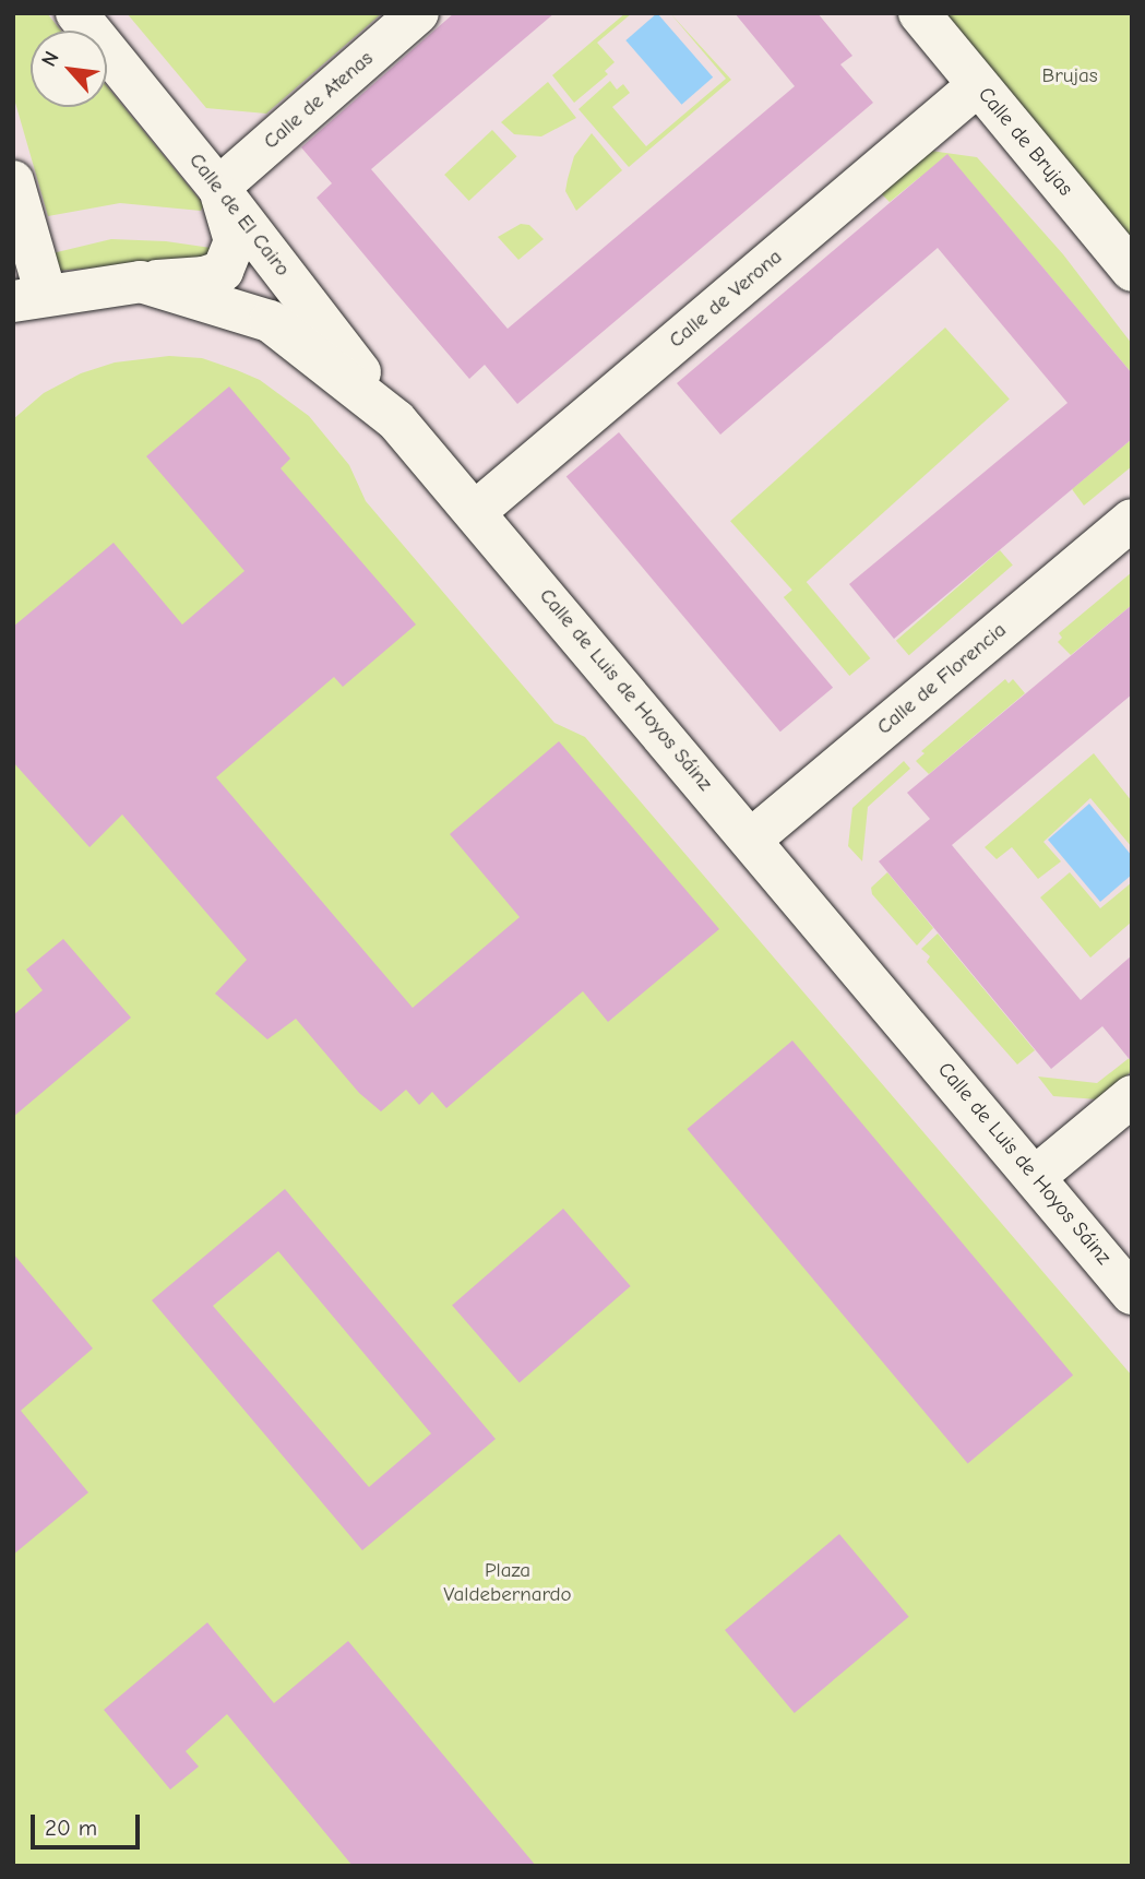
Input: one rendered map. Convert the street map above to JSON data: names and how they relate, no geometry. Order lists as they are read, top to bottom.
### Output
{
  "streets": {
    "street": [
      "Calle de Atenas",
      "Calle de Brujas",
      "Calle de El Cairo",
      "Calle de Verona",
      "Calle de Florencia",
      "Calle de Luis de Hoyos Sáinz"
    ]
  },
  "crossings": [
    ["Calle de Atenas", "Calle de El Cairo"],
    ["Calle de Brujas", "Calle de Verona"],
    ["Calle de El Cairo", "Calle de Luis de Hoyos Sáinz"],
    ["Calle de Verona", "Calle de Luis de Hoyos Sáinz"],
    ["Calle de Florencia", "Calle de Luis de Hoyos Sáinz"]
  ],
  "parks": ["Brujas", "Plaza Valdebernardo"],
  "scale_bar": "20 m",
  "north": "top left"
}
